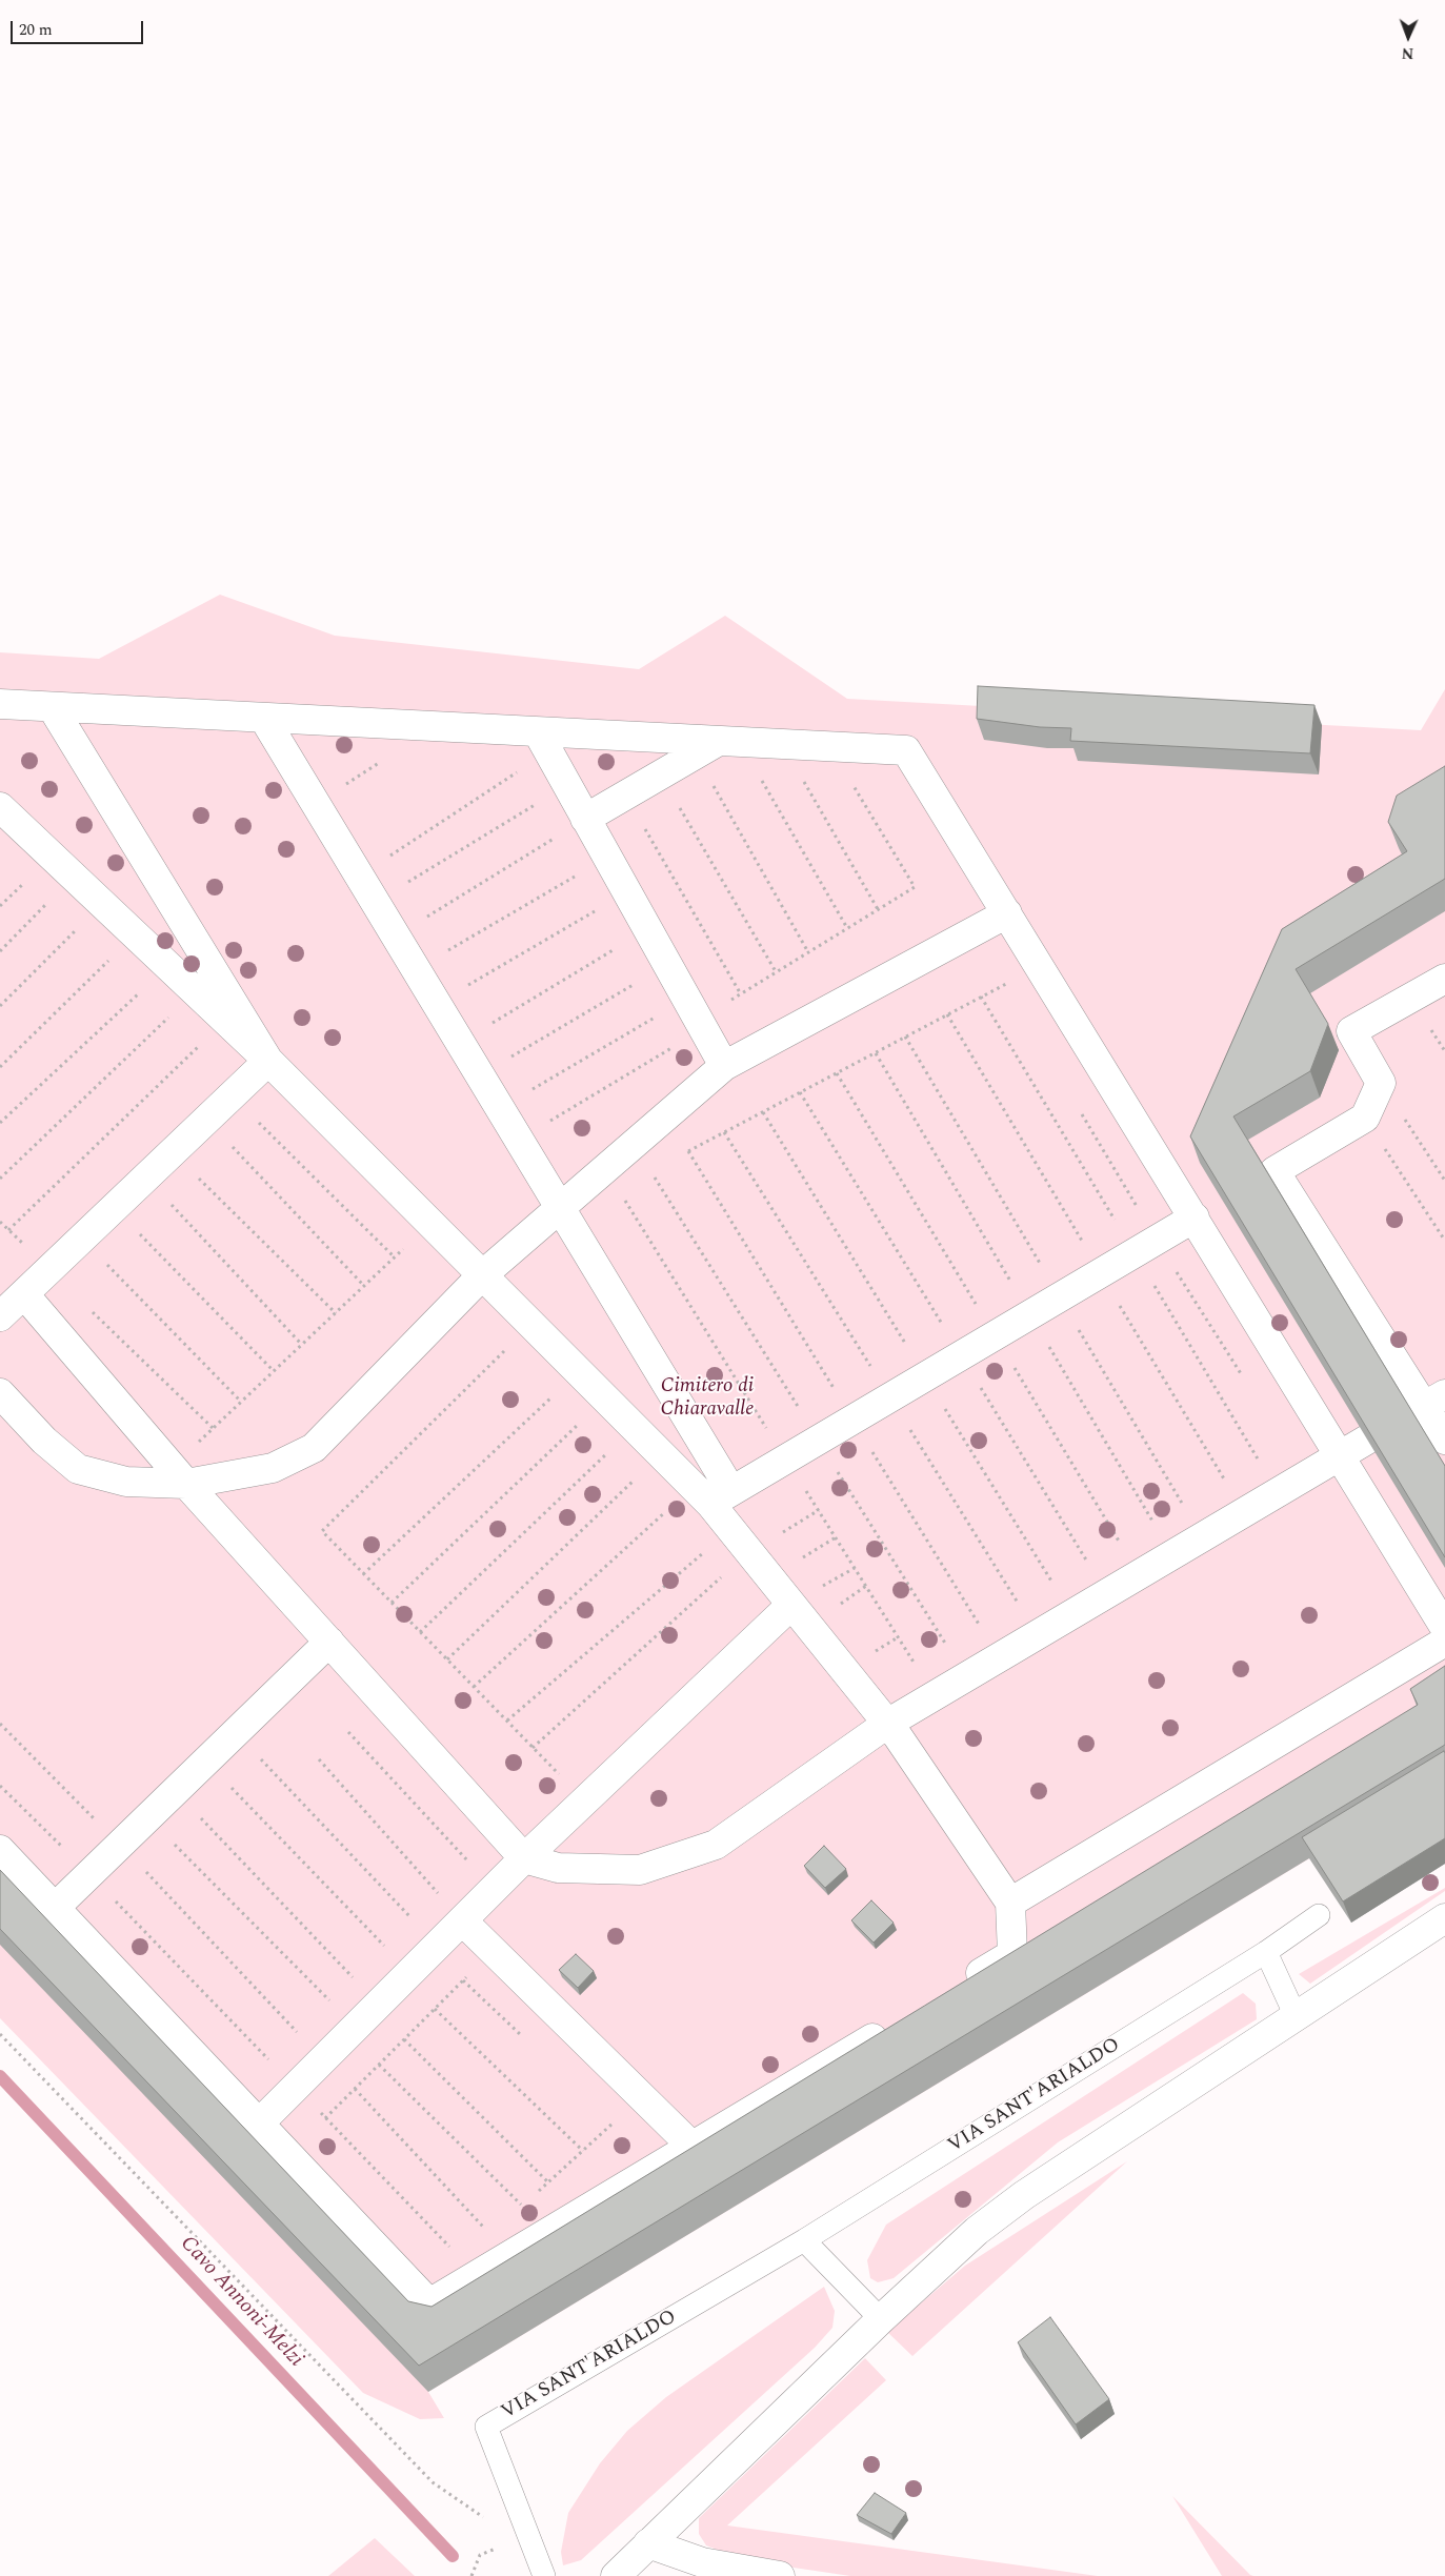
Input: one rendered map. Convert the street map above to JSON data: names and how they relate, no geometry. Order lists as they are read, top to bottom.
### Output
{
  "streets": {
    "lane": ["VIA SANT'ARIALDO"]
  },
  "water": ["Cavo Annoni-Melzi"],
  "parks": ["Cimitero di Chiaravalle"],
  "scale_bar": "20 m",
  "north": "bottom"
}
